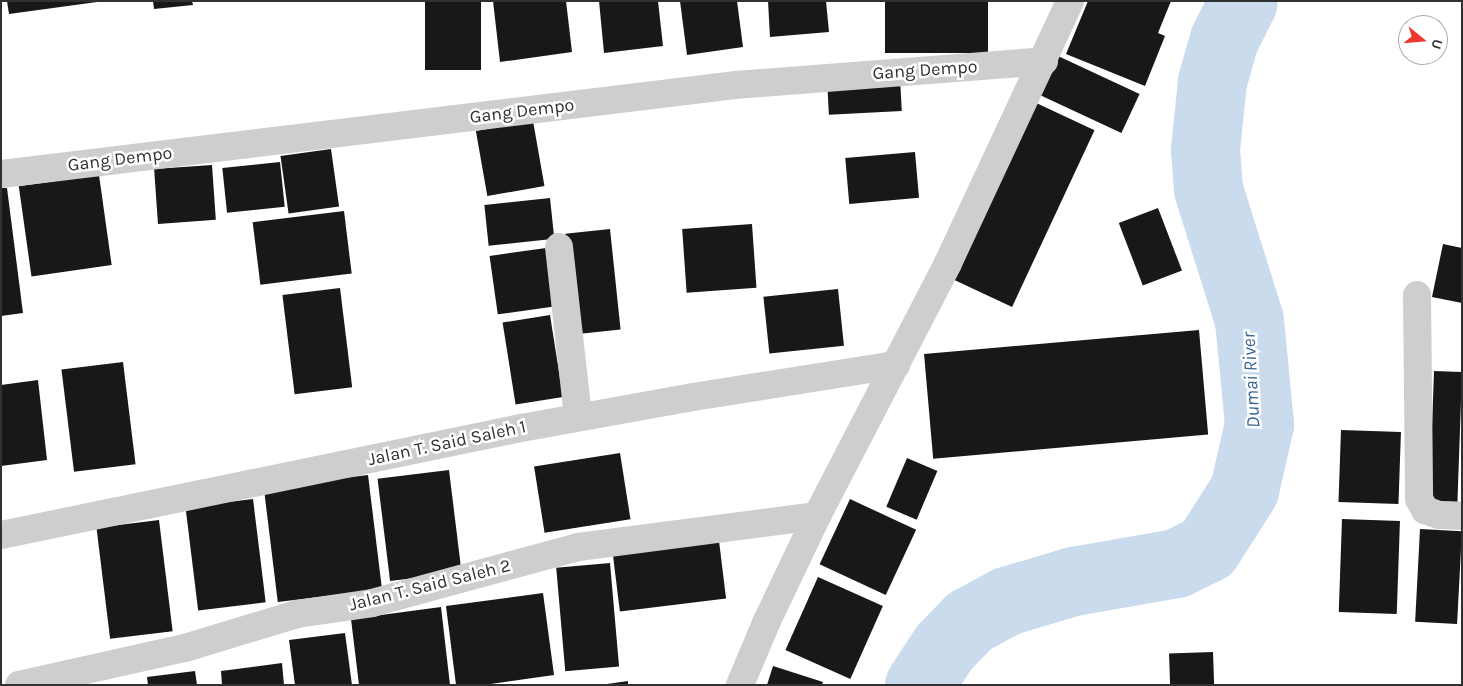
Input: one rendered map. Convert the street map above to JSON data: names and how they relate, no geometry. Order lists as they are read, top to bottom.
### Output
{
  "streets": {
    "street": ["Gang Dempo", "Jalan T. Said Saleh 1", "Jalan T. Said Saleh 2"]
  },
  "water": ["Dumai River"],
  "north": "right"
}
